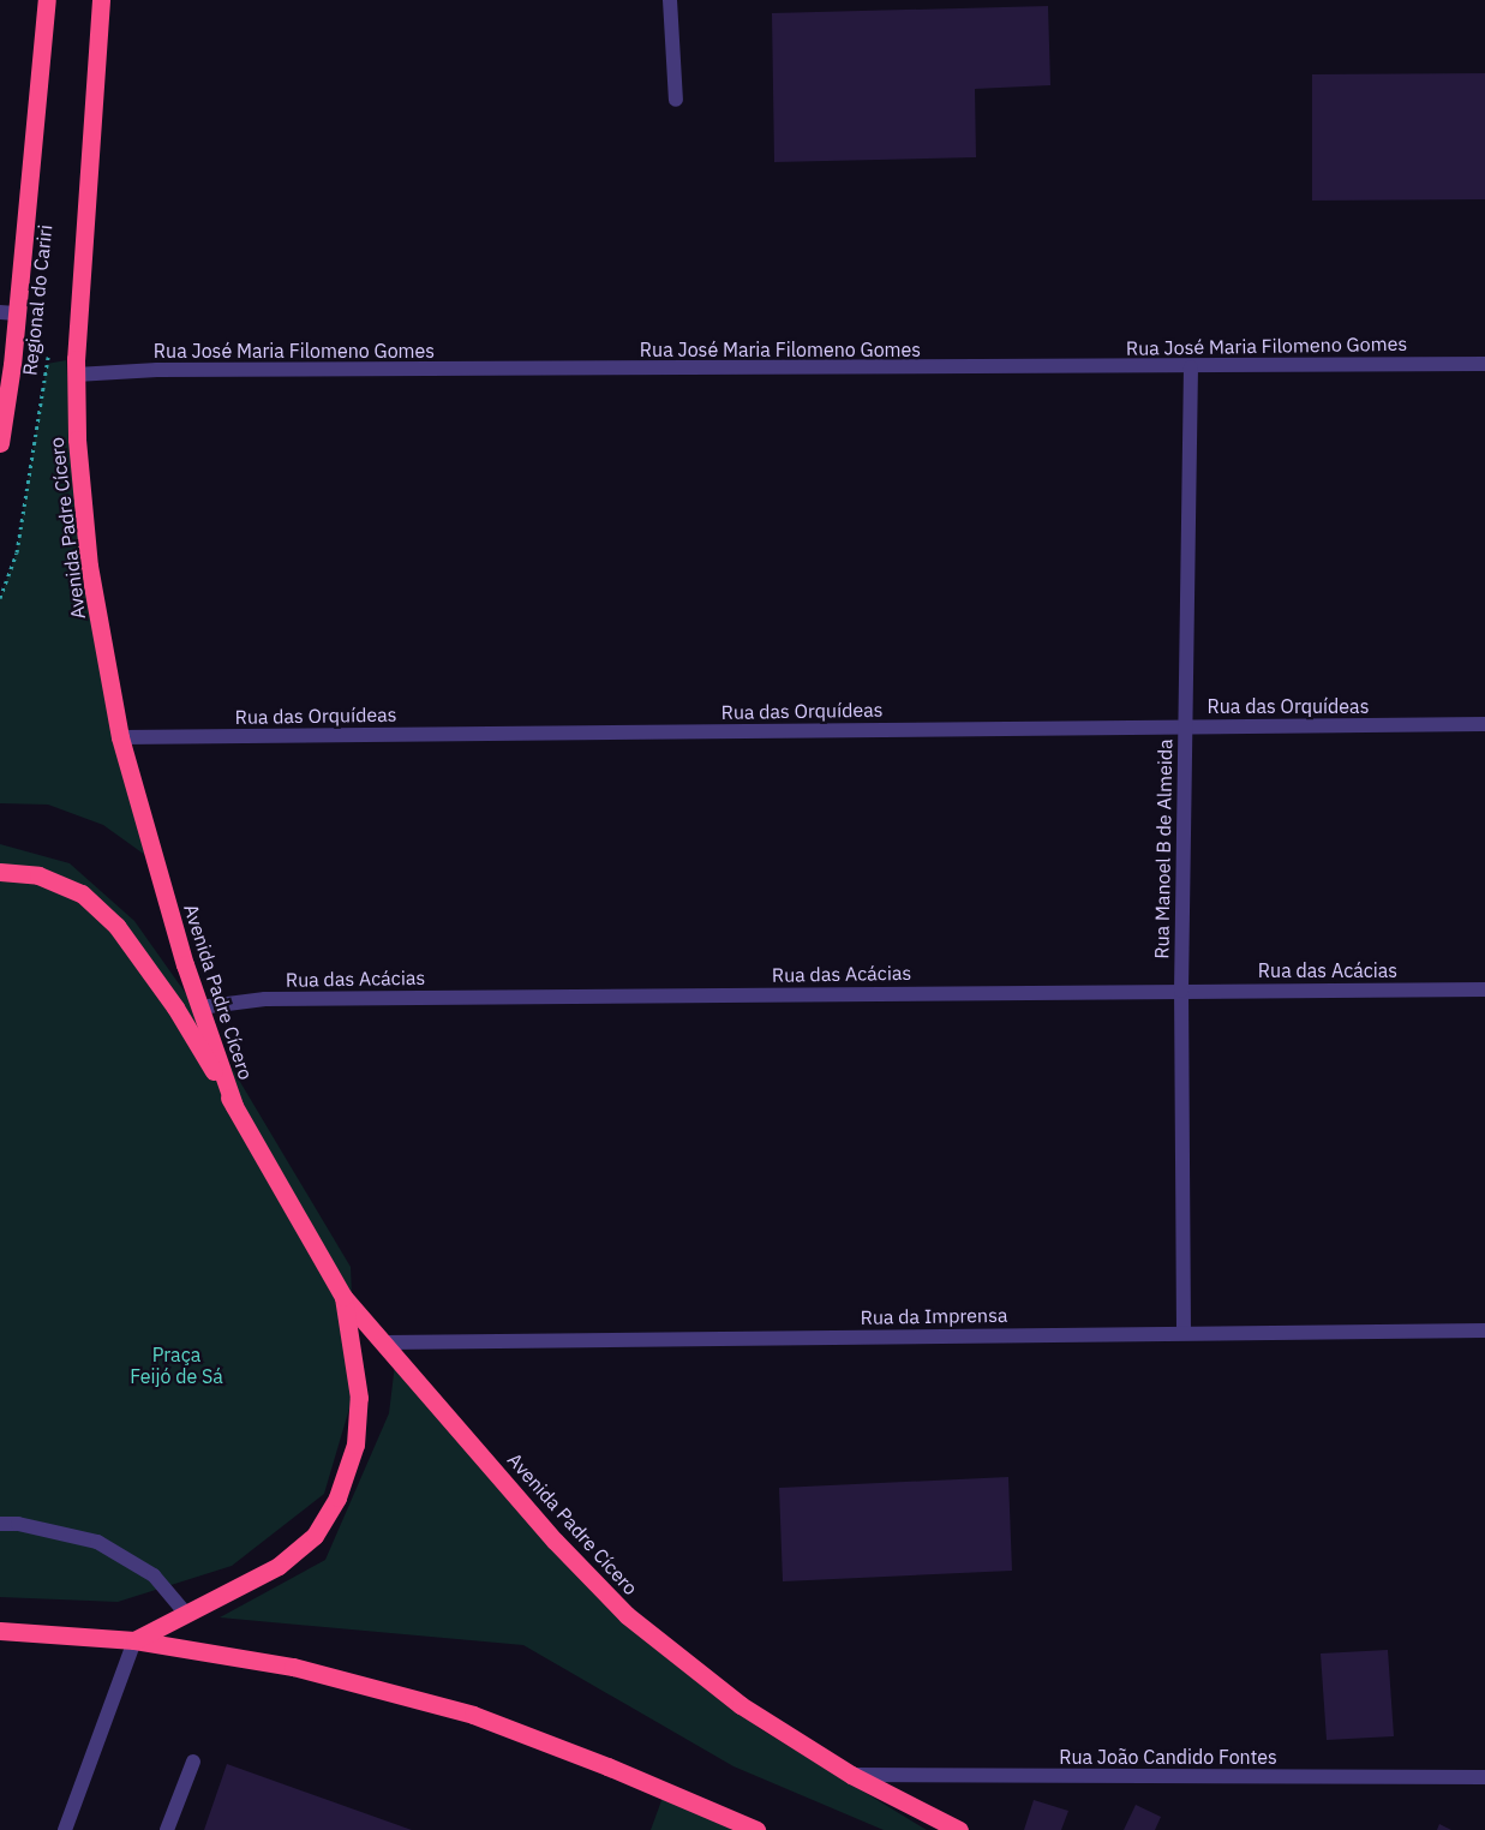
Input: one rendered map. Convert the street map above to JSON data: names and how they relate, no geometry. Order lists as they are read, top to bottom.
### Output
{
  "streets": {
    "highway": ["Avenida Padre Cícero"],
    "street": [
      "Rua José Maria Filomeno Gomes",
      "Rua das Orquídeas",
      "Rua Manoel B de Almeida",
      "Rua das Acácias",
      "Rua da Imprensa",
      "Rua João Candido Fontes"
    ],
    "path": ["Regional do Cariri"]
  },
  "crossings": [
    ["Rua José Maria Filomeno Gomes", "Avenida Padre Cícero"],
    ["Rua José Maria Filomeno Gomes", "Rua Manoel B de Almeida"],
    ["Avenida Padre Cícero", "Rua das Orquídeas"],
    ["Avenida Padre Cícero", "Rua das Acácias"],
    ["Avenida Padre Cícero", "Rua da Imprensa"],
    ["Avenida Padre Cícero", "Rua João Candido Fontes"],
    ["Rua das Orquídeas", "Rua Manoel B de Almeida"],
    ["Rua Manoel B de Almeida", "Rua das Acácias"],
    ["Rua Manoel B de Almeida", "Rua da Imprensa"]
  ],
  "parks": ["Praça Feijó de Sá"]
}
